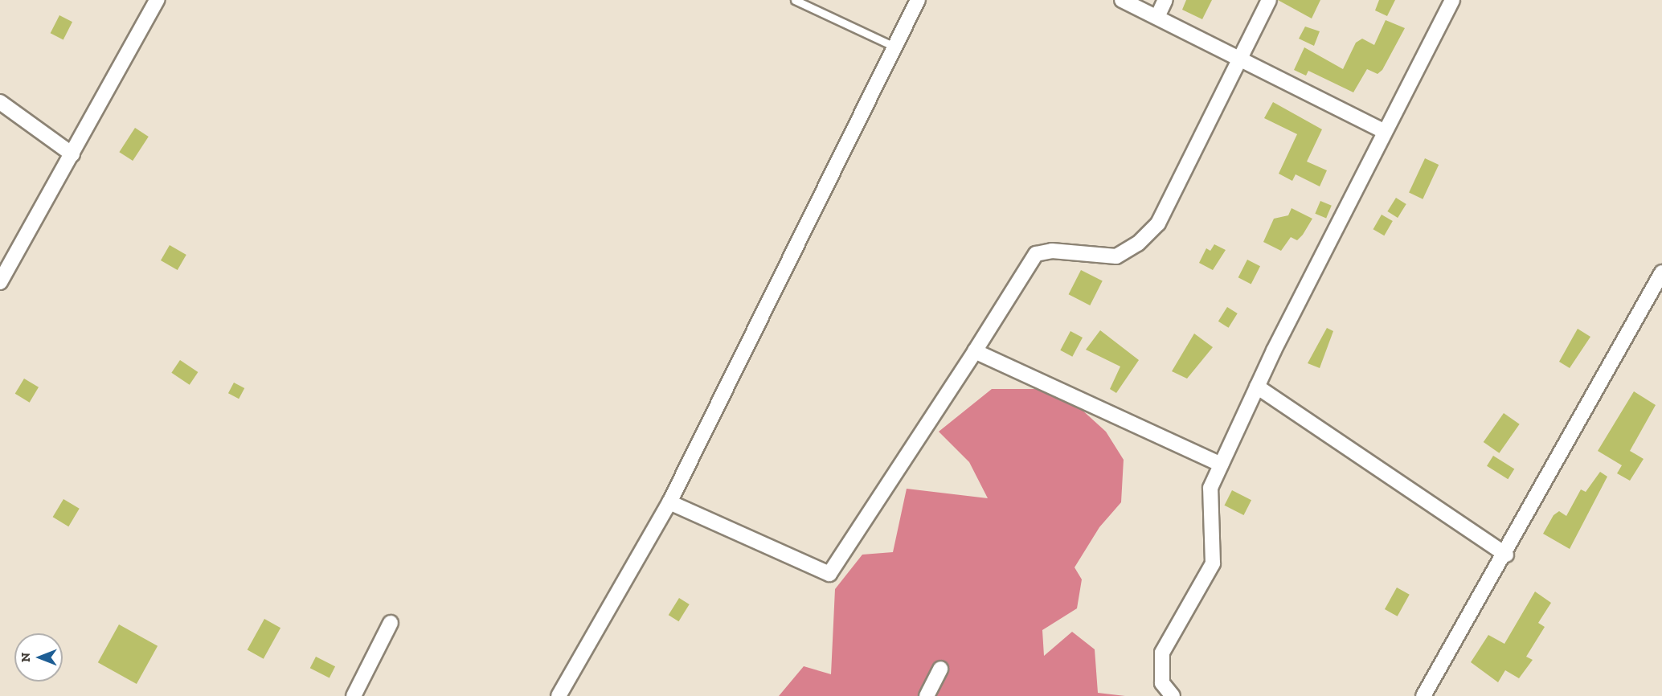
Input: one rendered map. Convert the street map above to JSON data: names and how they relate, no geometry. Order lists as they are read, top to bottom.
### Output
{
  "north": "left"
}
